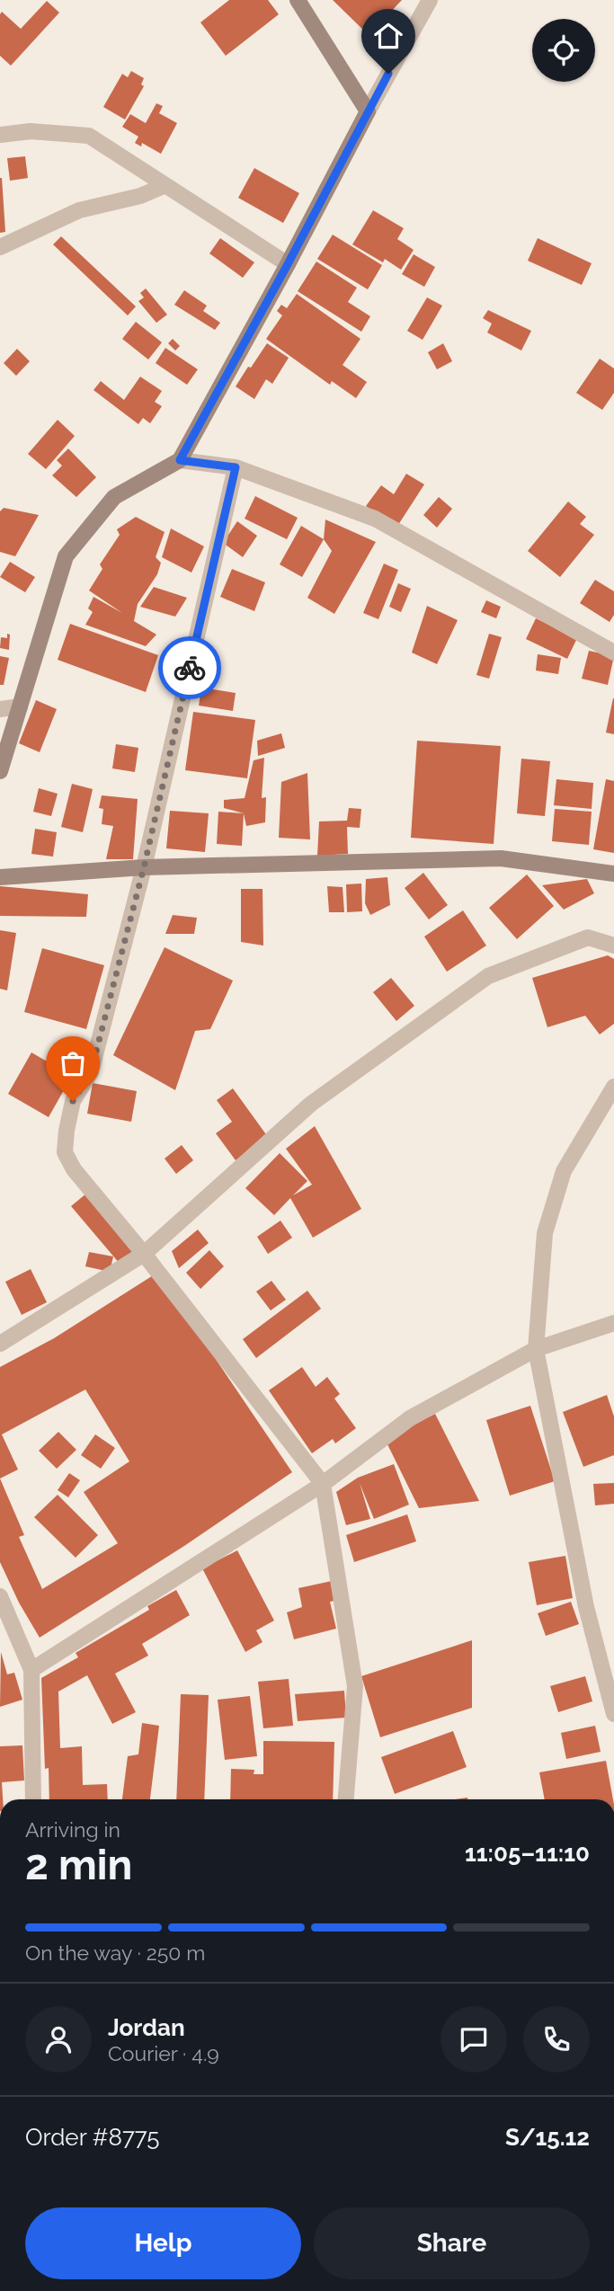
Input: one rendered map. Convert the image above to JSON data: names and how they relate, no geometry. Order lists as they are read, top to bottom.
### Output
{
  "page": {
    "heading": ["2 min", "Arriving in", "11:05–11:10"],
    "panel": [
      "Jordan",
      "Courier · 4.9",
      "Order #8775",
      "S/15.12"
    ],
    "bar": "On the way · 250 m",
    "buttons": ["Help", "Share"]
  }
}
